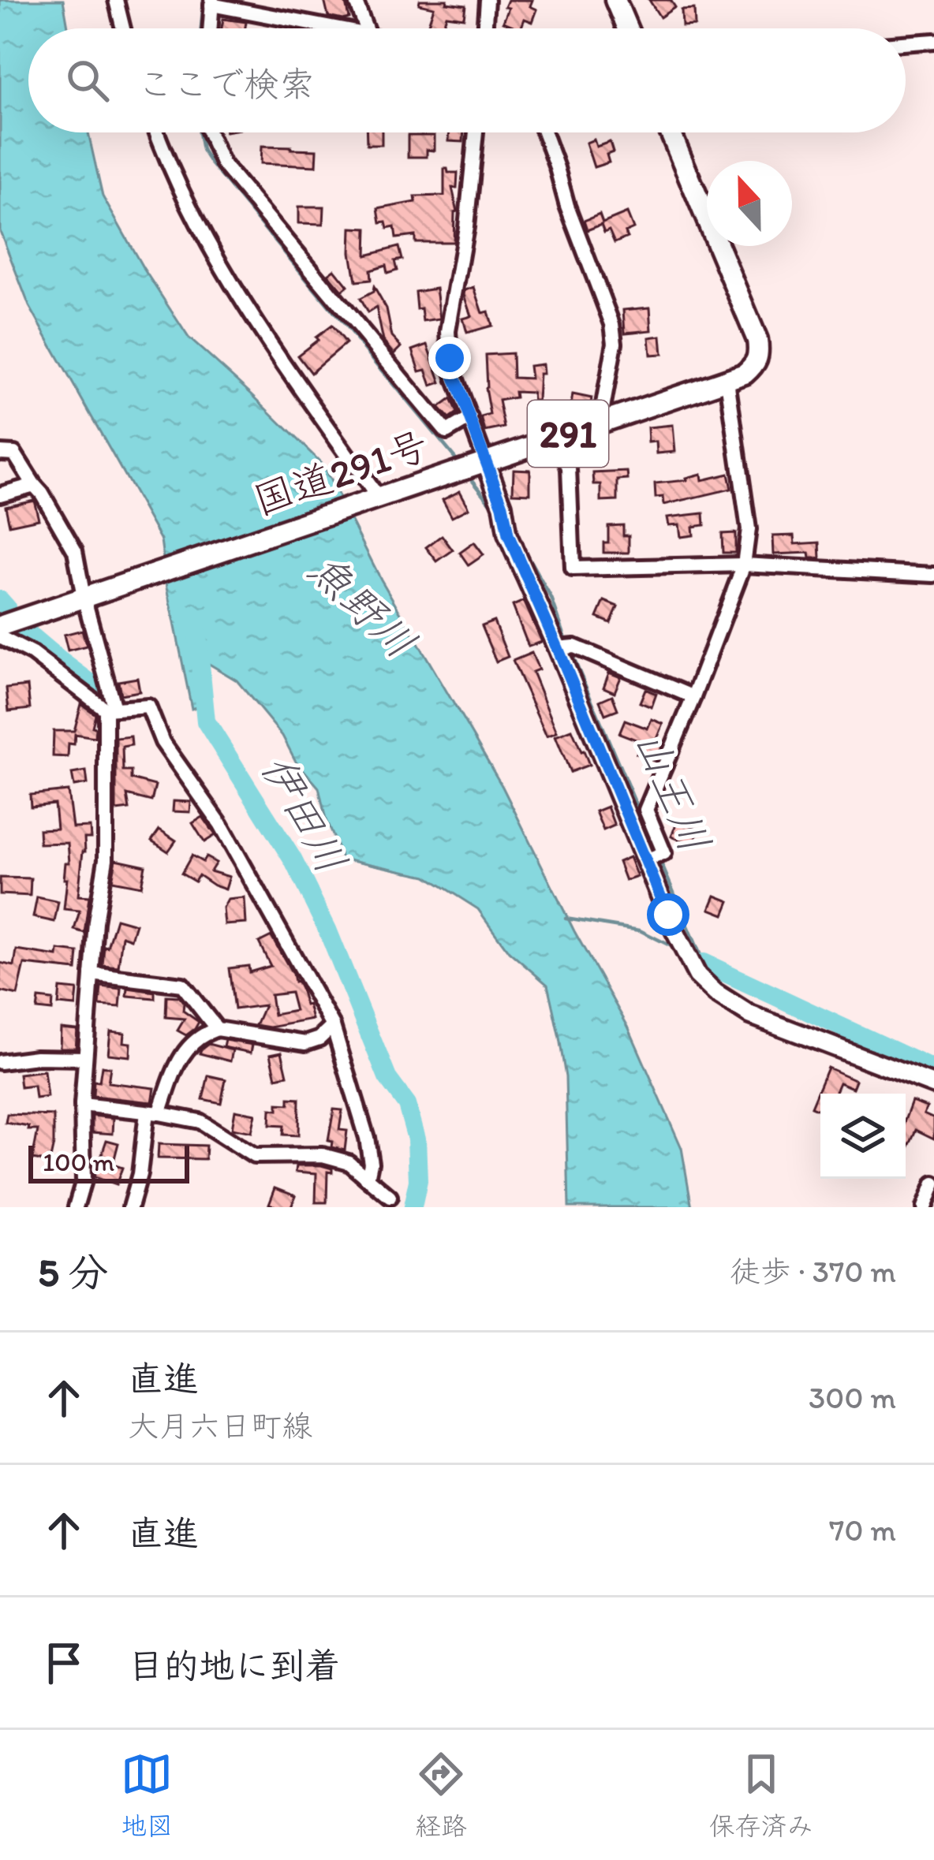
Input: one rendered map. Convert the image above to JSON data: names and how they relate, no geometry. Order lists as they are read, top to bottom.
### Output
{
  "streets": {
    "highway": ["291", "国道291号"]
  },
  "water": ["魚野川", "山王川", "伊田川"],
  "scale_bar": "100 m",
  "north": "top",
  "page": {
    "search": "ここで検索",
    "scale": "100 m",
    "heading": ["5 分", "徒歩 · 370 m"],
    "list": [
      ["直進", "大月六日町線", "300 m"],
      ["直進", "70 m"],
      "目的地に到着"
    ],
    "nav": ["地図", "経路", "保存済み"]
  }
}
